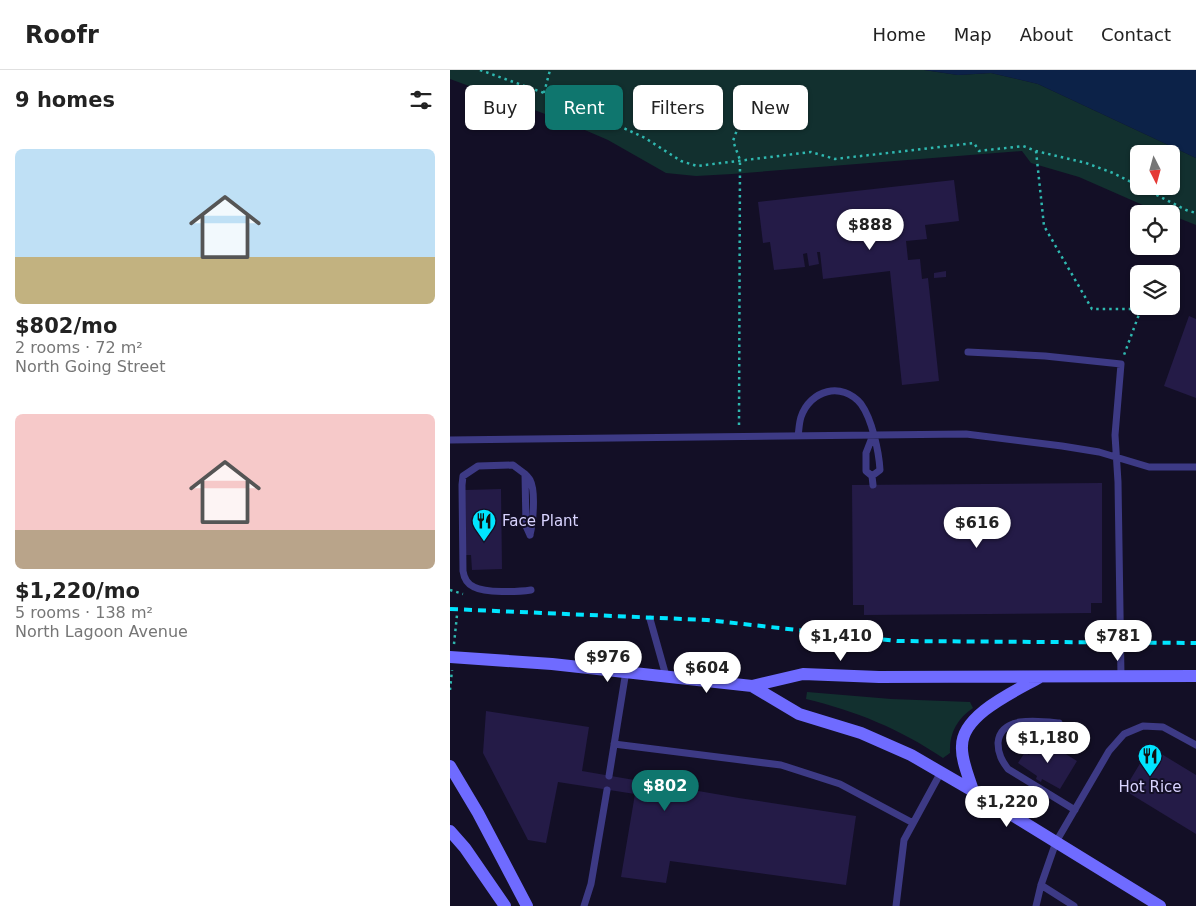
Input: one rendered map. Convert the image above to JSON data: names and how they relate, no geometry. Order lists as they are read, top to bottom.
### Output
{
  "places": {
    "restaurant": ["Face Plant", "Hot Rice"]
  },
  "north": "bottom",
  "page": {
    "header": "Roofr",
    "nav": [
      "Home",
      "Map",
      "About",
      "Contact"
    ],
    "heading": "9 homes",
    "chip": [
      "Buy",
      "Rent",
      "Filters",
      "New"
    ],
    "list": [
      {
        "name": "$802/mo",
        "note": "2 rooms · 72 m² · North Going Street"
      },
      {
        "name": "$1,220/mo",
        "note": "5 rooms · 138 m² · North Lagoon Avenue"
      }
    ],
    "price": [
      "$888",
      "$616",
      "$1,410",
      "$781",
      "$976",
      "$604",
      "$1,180",
      "$802",
      "$1,220"
    ]
  }
}
